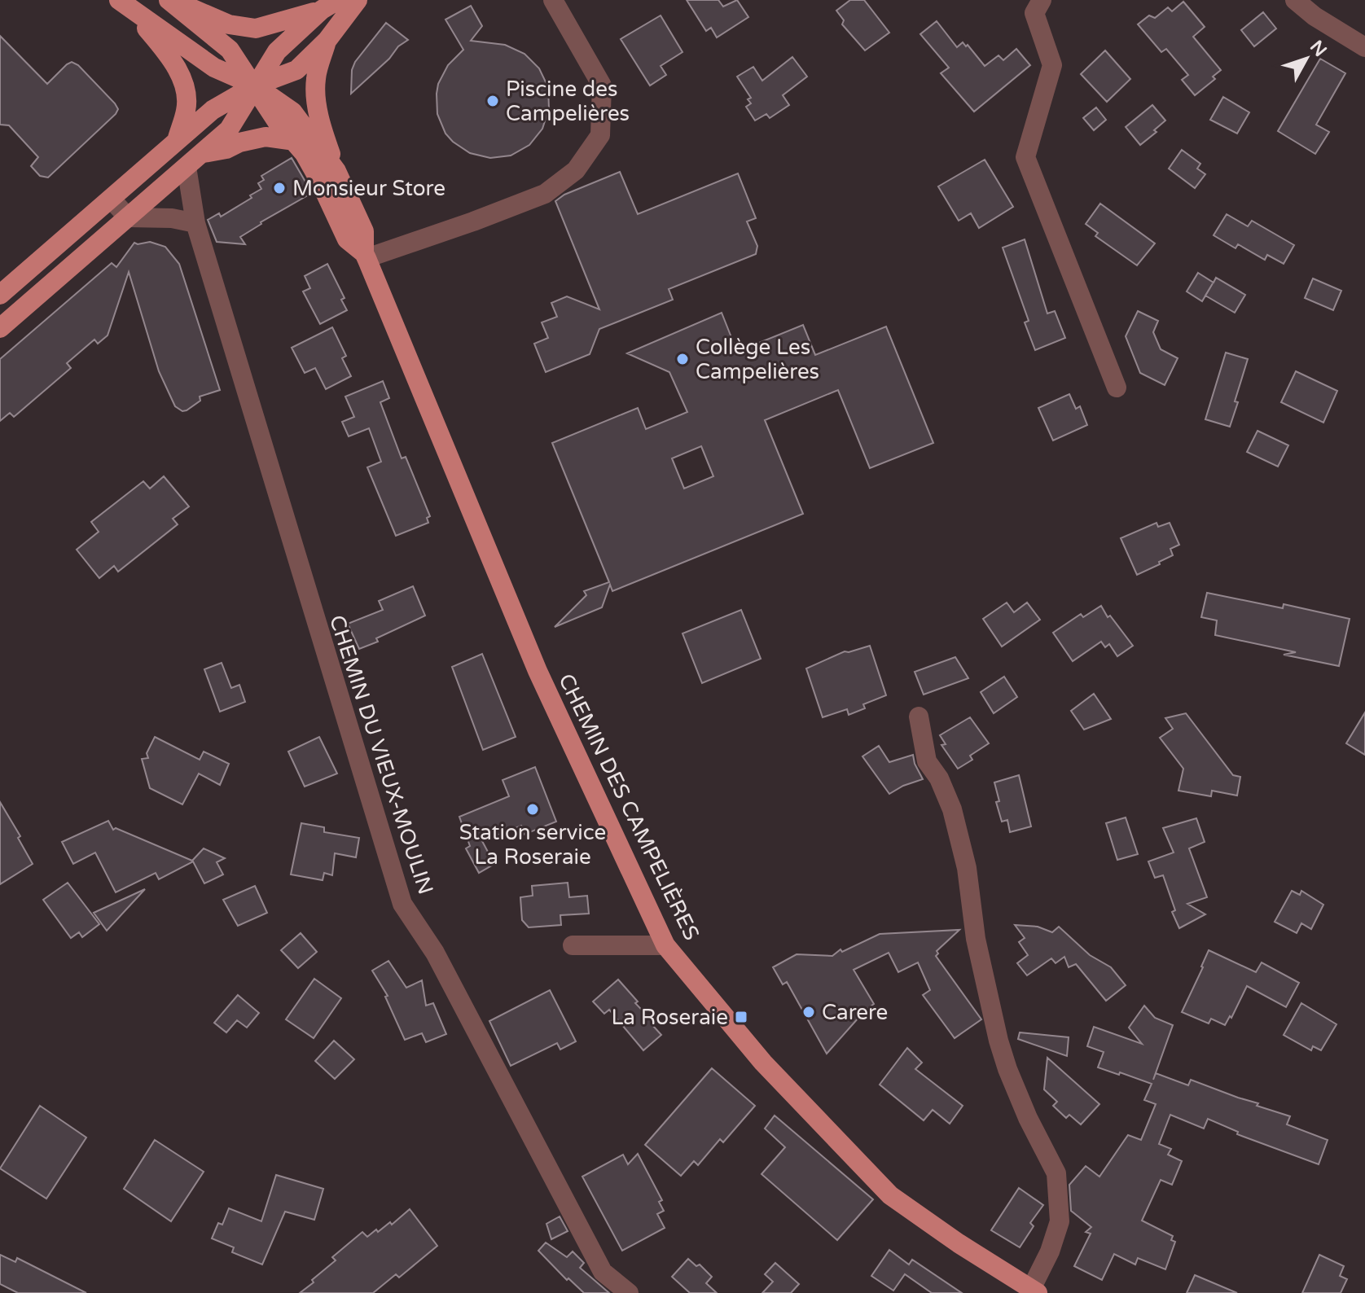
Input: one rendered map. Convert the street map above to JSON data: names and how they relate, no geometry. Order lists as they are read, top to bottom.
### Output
{
  "streets": {
    "main road": ["CHEMIN DES CAMPELIÈRES"],
    "street": ["CHEMIN DU VIEUX-MOULIN"]
  },
  "places": {
    "other": [
      "Piscine des Campelières",
      "Monsieur Store",
      "Collège Les Campelières",
      "Station service La Roseraie",
      "Carere"
    ],
    "transit": ["La Roseraie"]
  },
  "north": "top right"
}
